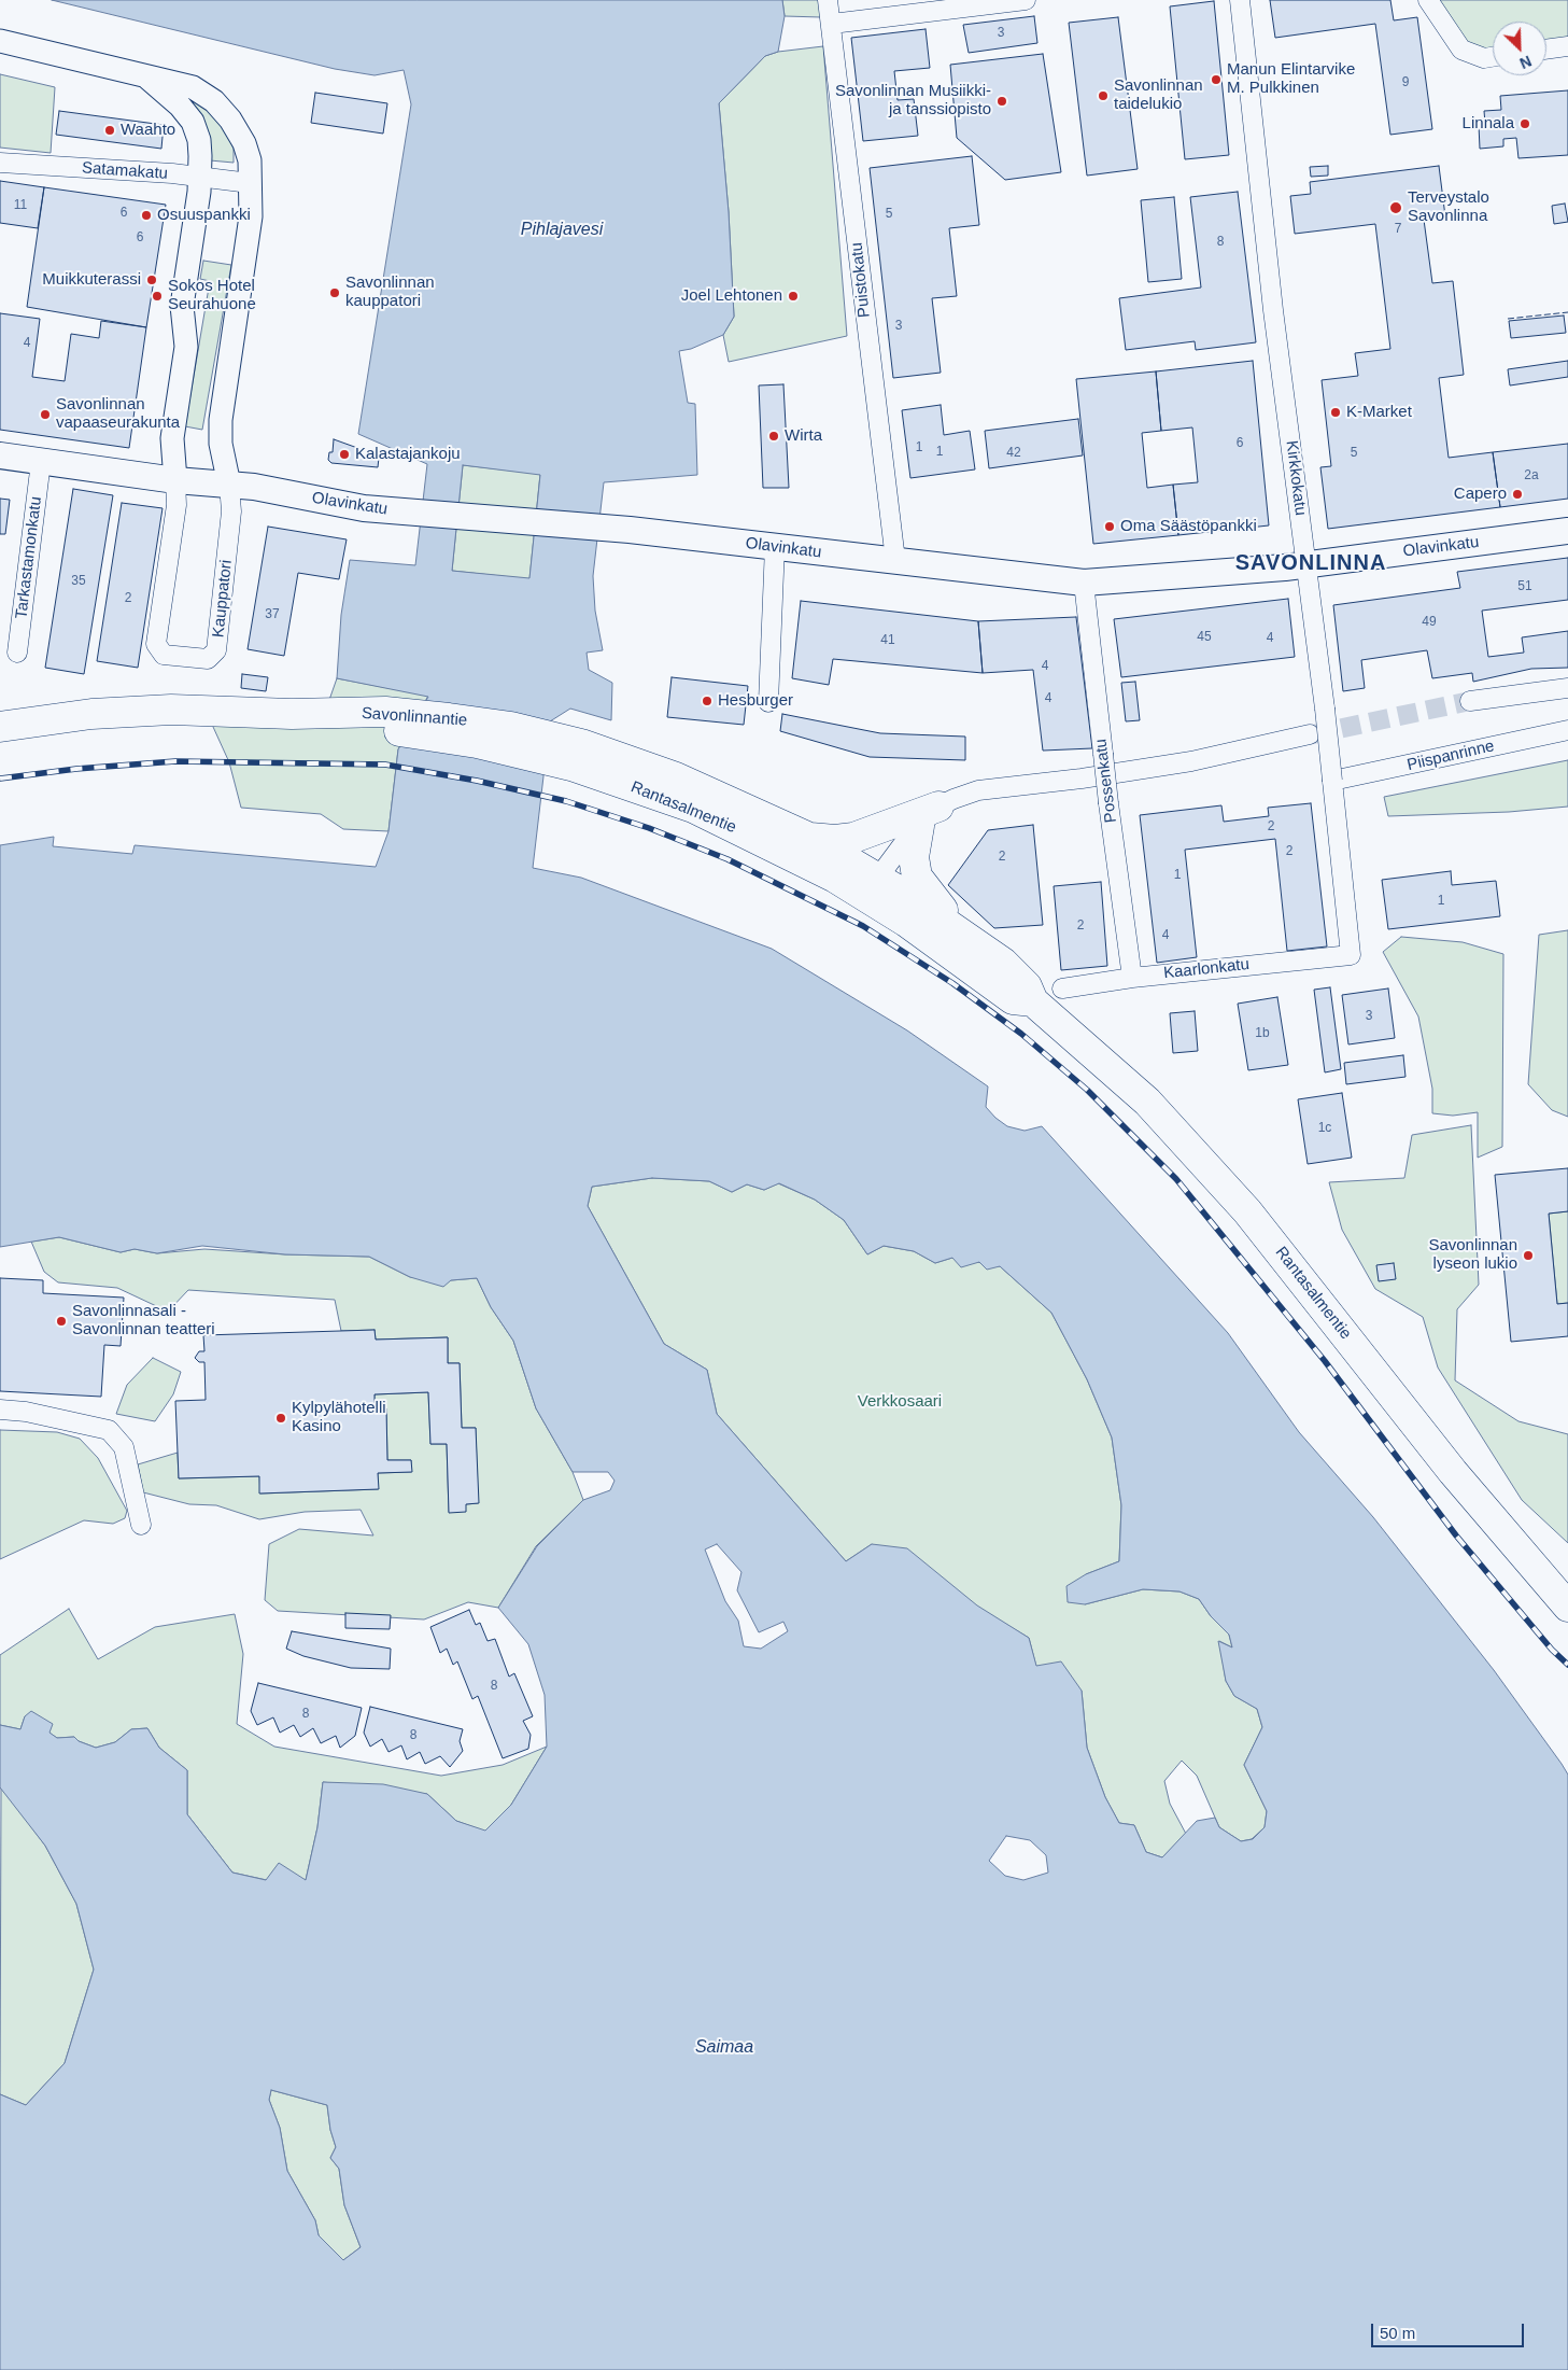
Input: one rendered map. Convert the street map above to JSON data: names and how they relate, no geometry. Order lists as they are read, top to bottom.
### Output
{
  "streets": {
    "highway": ["Savonlinnantie", "Rantasalmentie"],
    "main road": ["Olavinkatu"],
    "street": [
      "Satamakatu",
      "Puistokatu",
      "Kirkkokatu",
      "Tarkastamonkatu",
      "Kauppatori",
      "Piispanrinne",
      "Possenkatu",
      "Kaarlonkatu"
    ]
  },
  "crossings": [
    ["Satamakatu", "Kauppatori"],
    ["Puistokatu", "Olavinkatu"],
    ["Kirkkokatu", "Olavinkatu"],
    ["Kirkkokatu", "Piispanrinne"],
    ["Kirkkokatu", "Kaarlonkatu"],
    ["Olavinkatu", "Tarkastamonkatu"],
    ["Olavinkatu", "Kauppatori"],
    ["Olavinkatu", "Possenkatu"],
    ["Savonlinnantie", "Rantasalmentie"],
    ["Possenkatu", "Kaarlonkatu"],
    ["Rantasalmentie", "Kaarlonkatu"]
  ],
  "districts": ["SAVONLINNA"],
  "water": ["Pihlajavesi", "Saimaa"],
  "parks": ["Verkkosaari"],
  "places": [
    "Manun Elintarvike M. Pulkkinen",
    "Savonlinnan taidelukio",
    "Savonlinnan Musiikki- ja tanssiopisto",
    "Linnala",
    "Waahto",
    "Terveystalo Savonlinna",
    "Osuuspankki",
    "Muikkuterassi",
    "Savonlinnan kauppatori",
    "Sokos Hotel Seurahuone",
    "Joel Lehtonen",
    "K-Market",
    "Savonlinnan vapaaseurakunta",
    "Wirta",
    "Kalastajankoju",
    "Capero",
    "Oma Säästöpankki",
    "Hesburger",
    "Savonlinnan lyseon lukio",
    "Savonlinnasali - Savonlinnan teatteri",
    "Kylpylähotelli Kasino"
  ],
  "house_numbers": [
    "3",
    "9",
    "11",
    "6",
    "5",
    "7",
    "6",
    "8",
    "3",
    "4",
    "6",
    "1",
    "1",
    "42",
    "5",
    "2a",
    "35",
    "51",
    "2",
    "37",
    "49",
    "45",
    "4",
    "41",
    "4",
    "4",
    "2",
    "2",
    "2",
    "1",
    "1",
    "2",
    "4",
    "3",
    "1b",
    "1c",
    "8",
    "8",
    "8"
  ],
  "scale_bar": "50 m",
  "north": "bottom right"
}
